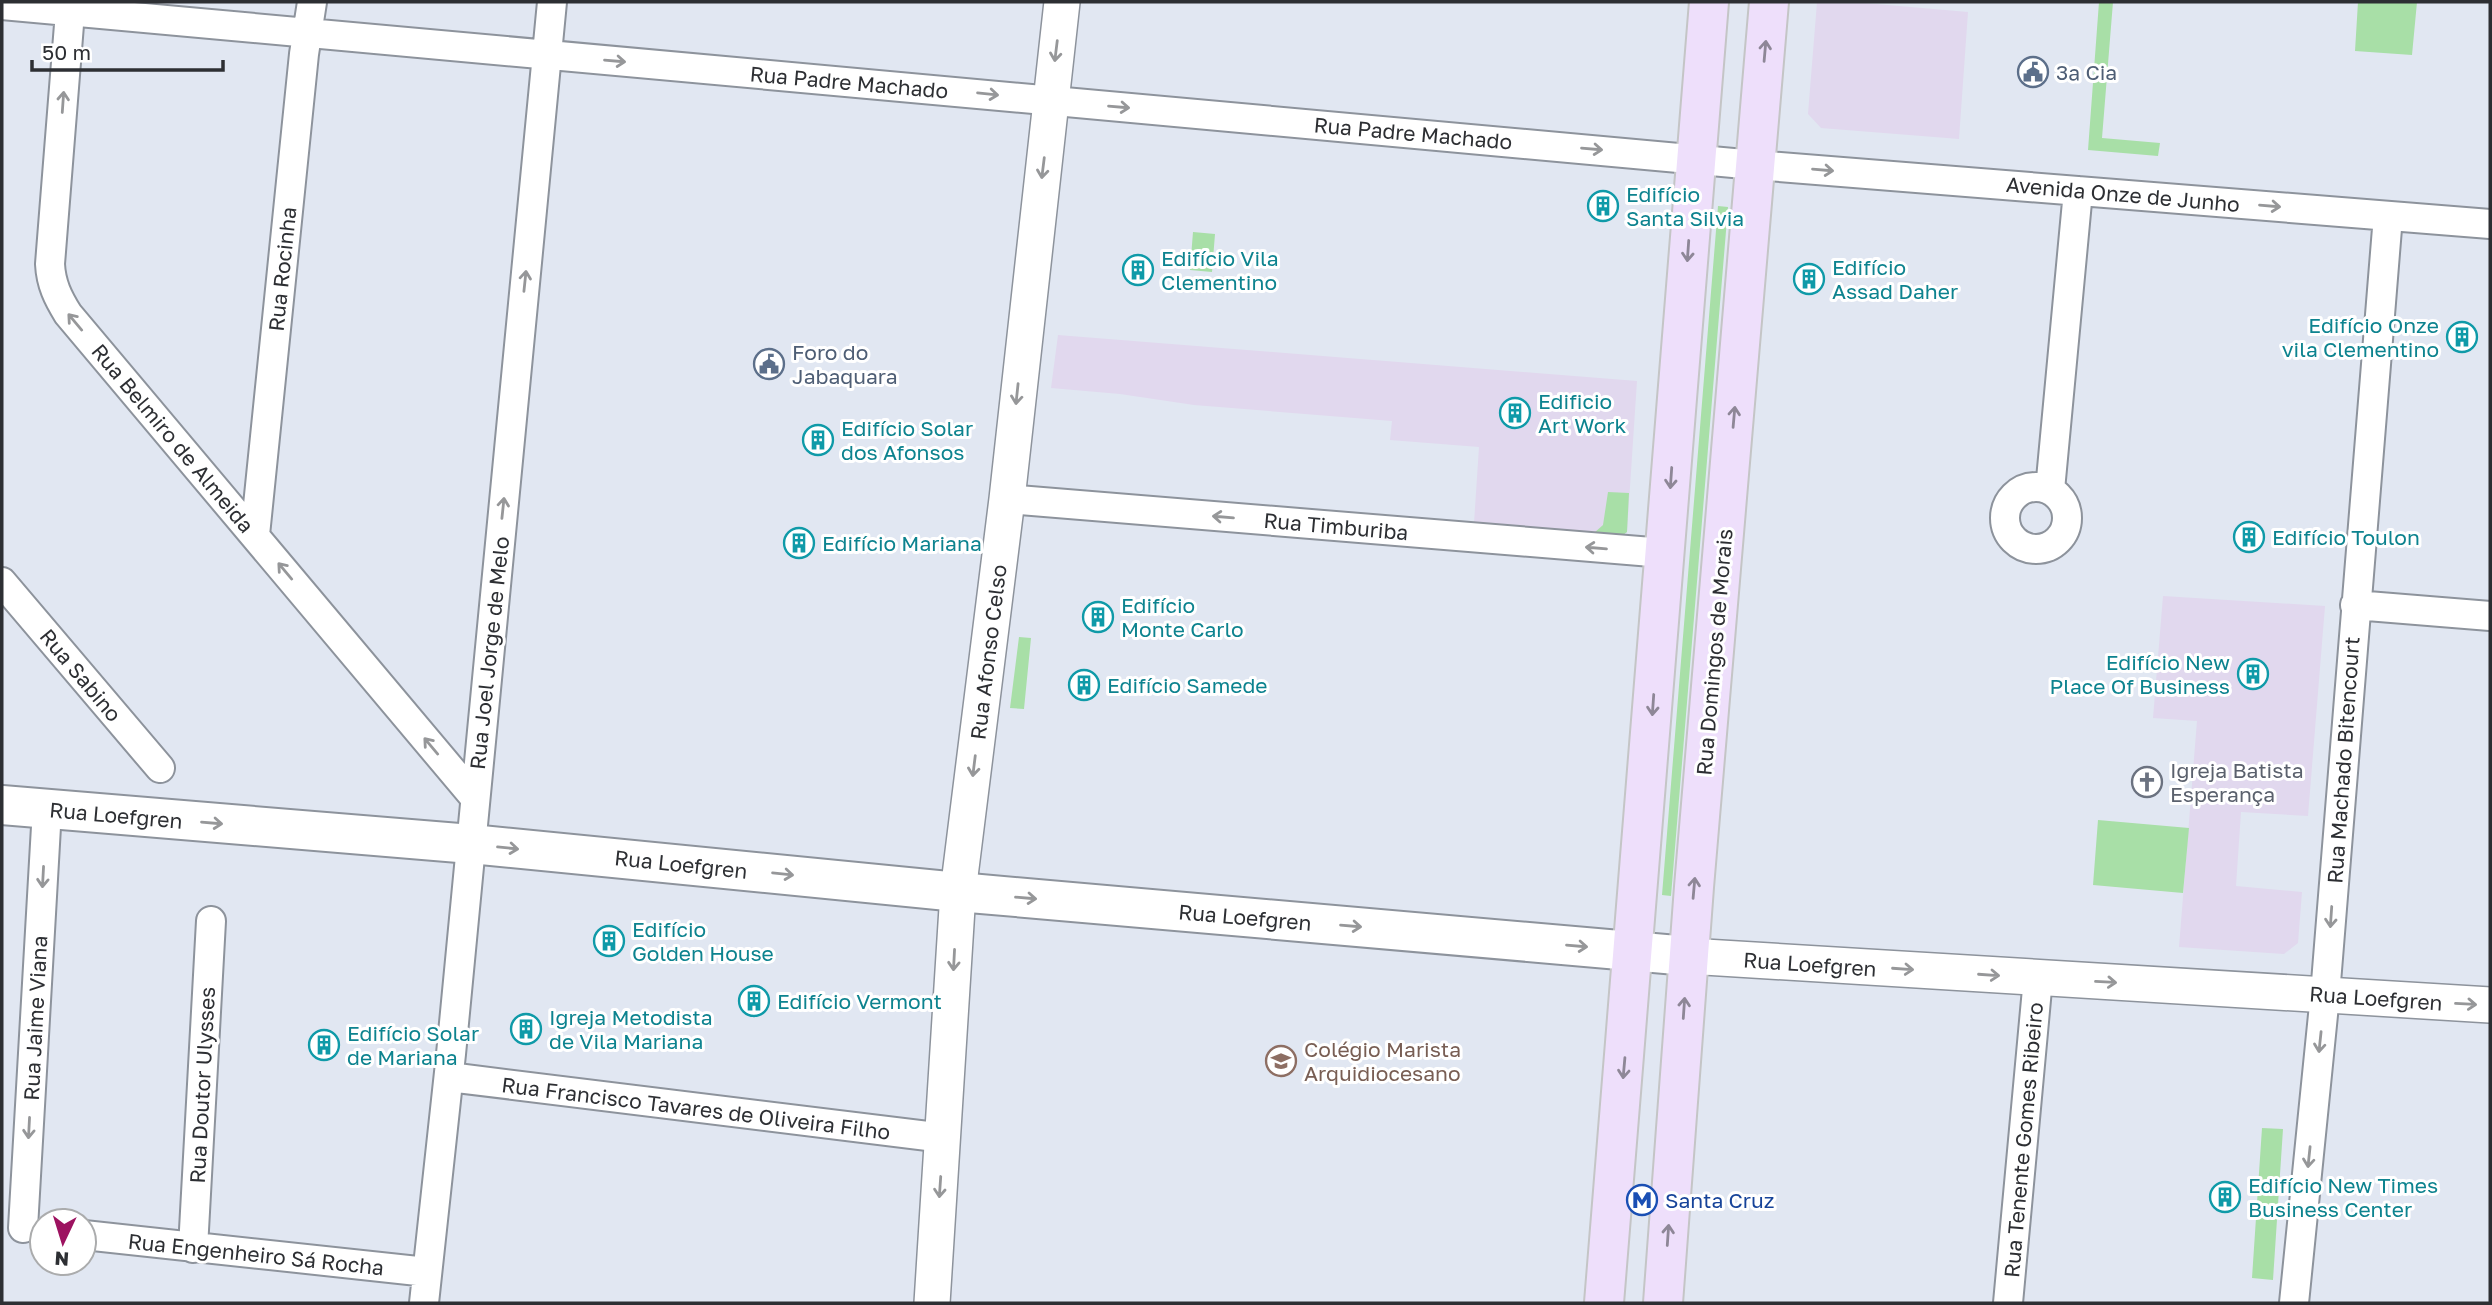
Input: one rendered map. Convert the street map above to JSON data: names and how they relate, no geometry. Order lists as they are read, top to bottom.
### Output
{
  "streets": {
    "main road": ["Rua Domingos de Morais", "Rua Loefgren"],
    "street": [
      "Rua Padre Machado",
      "Avenida Onze de Junho",
      "Rua Rocinha",
      "Rua Belmiro de Almeida",
      "Rua Timburiba",
      "Rua Afonso Celso",
      "Rua Joel Jorge de Melo",
      "Rua Sabino",
      "Rua Machado Bitencourt",
      "Rua Jaime Viana",
      "Rua Doutor Ulysses",
      "Rua Francisco Tavares de Oliveira Filho",
      "Rua Tenente Gomes Ribeiro",
      "Rua Engenheiro Sá Rocha"
    ]
  },
  "crossings": [
    ["Rua Padre Machado", "Avenida Onze de Junho"],
    ["Rua Padre Machado", "Rua Rocinha"],
    ["Rua Padre Machado", "Rua Belmiro de Almeida"],
    ["Rua Padre Machado", "Rua Afonso Celso"],
    ["Rua Padre Machado", "Rua Domingos de Morais"],
    ["Rua Padre Machado", "Rua Joel Jorge de Melo"],
    ["Avenida Onze de Junho", "Rua Domingos de Morais"],
    ["Avenida Onze de Junho", "Rua Machado Bitencourt"],
    ["Rua Rocinha", "Rua Belmiro de Almeida"],
    ["Rua Belmiro de Almeida", "Rua Joel Jorge de Melo"],
    ["Rua Timburiba", "Rua Afonso Celso"],
    ["Rua Afonso Celso", "Rua Loefgren"],
    ["Rua Afonso Celso", "Rua Francisco Tavares de Oliveira Filho"],
    ["Rua Domingos de Morais", "Rua Loefgren"],
    ["Rua Joel Jorge de Melo", "Rua Loefgren"],
    ["Rua Joel Jorge de Melo", "Rua Francisco Tavares de Oliveira Filho"],
    ["Rua Joel Jorge de Melo", "Rua Engenheiro Sá Rocha"],
    ["Rua Machado Bitencourt", "Rua Loefgren"],
    ["Rua Loefgren", "Rua Jaime Viana"],
    ["Rua Loefgren", "Rua Tenente Gomes Ribeiro"],
    ["Rua Doutor Ulysses", "Rua Engenheiro Sá Rocha"]
  ],
  "one_way": [
    "Rua Padre Machado",
    "Avenida Onze de Junho",
    "Rua Belmiro de Almeida",
    "Rua Timburiba",
    "Rua Afonso Celso",
    "Rua Joel Jorge de Melo",
    "Rua Machado Bitencourt",
    "Rua Loefgren",
    "Rua Jaime Viana"
  ],
  "places": {
    "public building": ["3ª Cia", "Foro do Jabaquara"],
    "building": [
      "Edifício Santa Silvia",
      "Edifício Vila Clementino",
      "Edifício Assad Daher",
      "Edifício Onze vila Clementino",
      "Edificio Art Work",
      "Edifício Solar dos Afonsos",
      "Edifício Toulon",
      "Edifício Mariana",
      "Edifício Monte Carlo",
      "Edifício New Place Of Business",
      "Edifício Samede",
      "Edifício Golden House",
      "Edifício Vermont",
      "Igreja Metodista de Vila Mariana",
      "Edifício Solar de Mariana",
      "Edifício New Times Business Center"
    ],
    "church": ["Igreja Batista Esperança"],
    "school or university": ["Colégio Marista Arquidiocesano"],
    "metro station": ["Santa Cruz"]
  },
  "scale_bar": "50 m",
  "north": "bottom"
}
